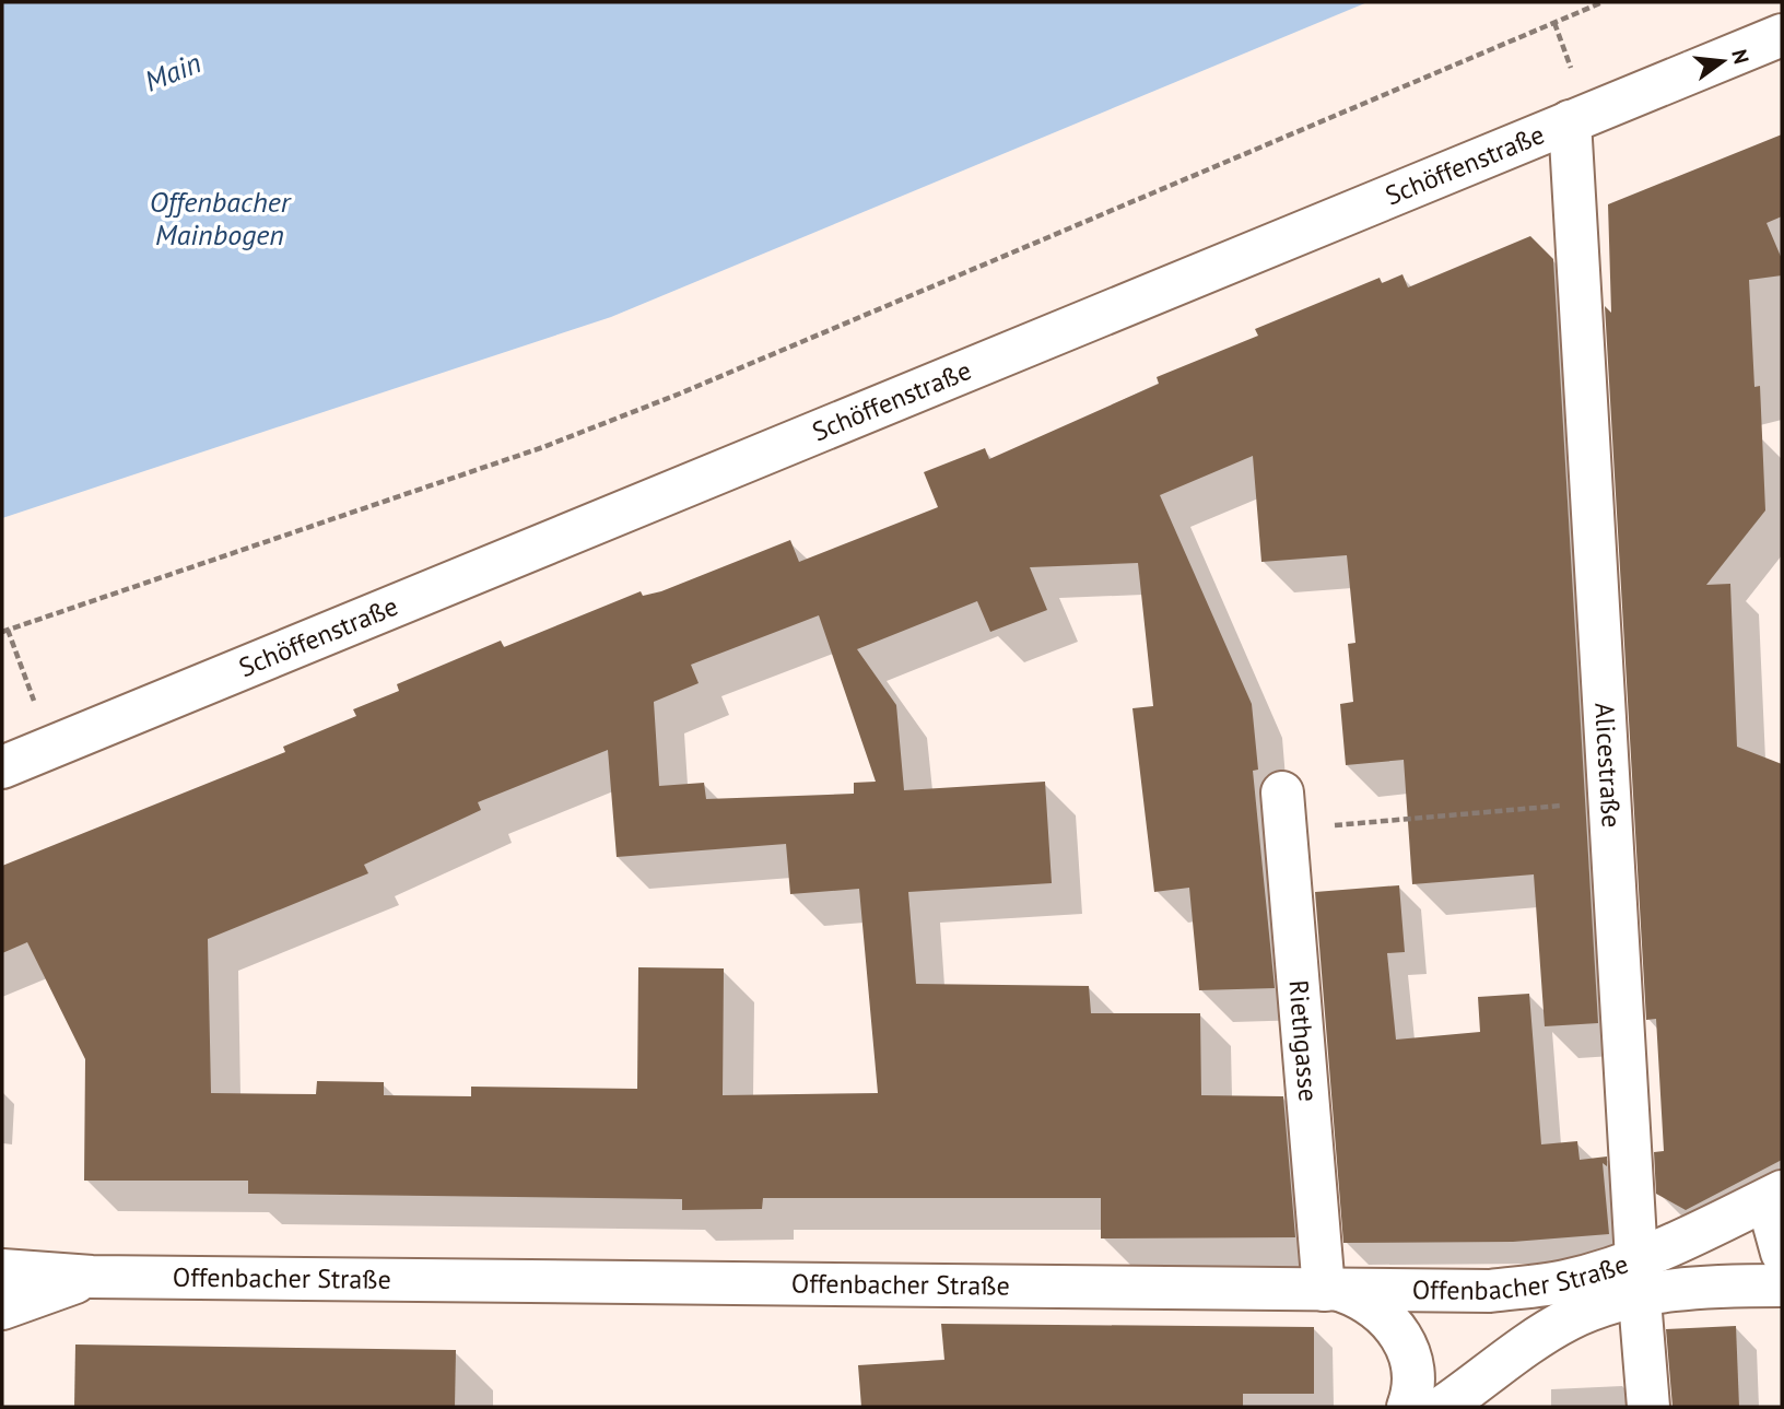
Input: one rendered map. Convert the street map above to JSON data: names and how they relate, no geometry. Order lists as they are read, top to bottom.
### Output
{
  "streets": {
    "street": [
      "Schöffenstraße",
      "Alicestraße",
      "Riethgasse",
      "Offenbacher Straße"
    ]
  },
  "crossings": [
    ["Schöffenstraße", "Alicestraße"],
    ["Alicestraße", "Offenbacher Straße"],
    ["Riethgasse", "Offenbacher Straße"]
  ],
  "water": ["Main", "Offenbacher Mainbogen"],
  "north": "right"
}
